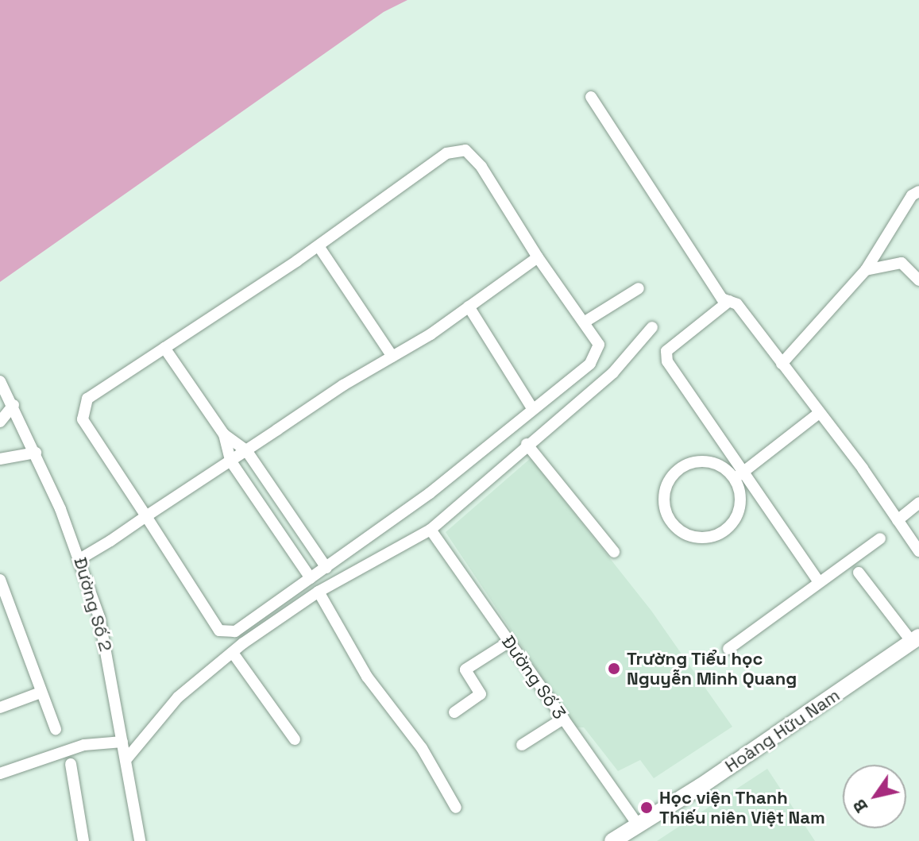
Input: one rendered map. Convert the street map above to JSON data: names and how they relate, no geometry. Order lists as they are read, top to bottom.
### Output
{
  "streets": {
    "main road": ["Hoàng Hữu Nam"],
    "street": ["Đường Số 2", "Đường Số 3"]
  },
  "crossings": [
    ["Đường Số 3", "Hoàng Hữu Nam"]
  ],
  "places": ["Trường Tiểu học Nguyễn Minh Quang", "Học viện Thanh Thiếu niên Việt Nam"],
  "north": "bottom left"
}
